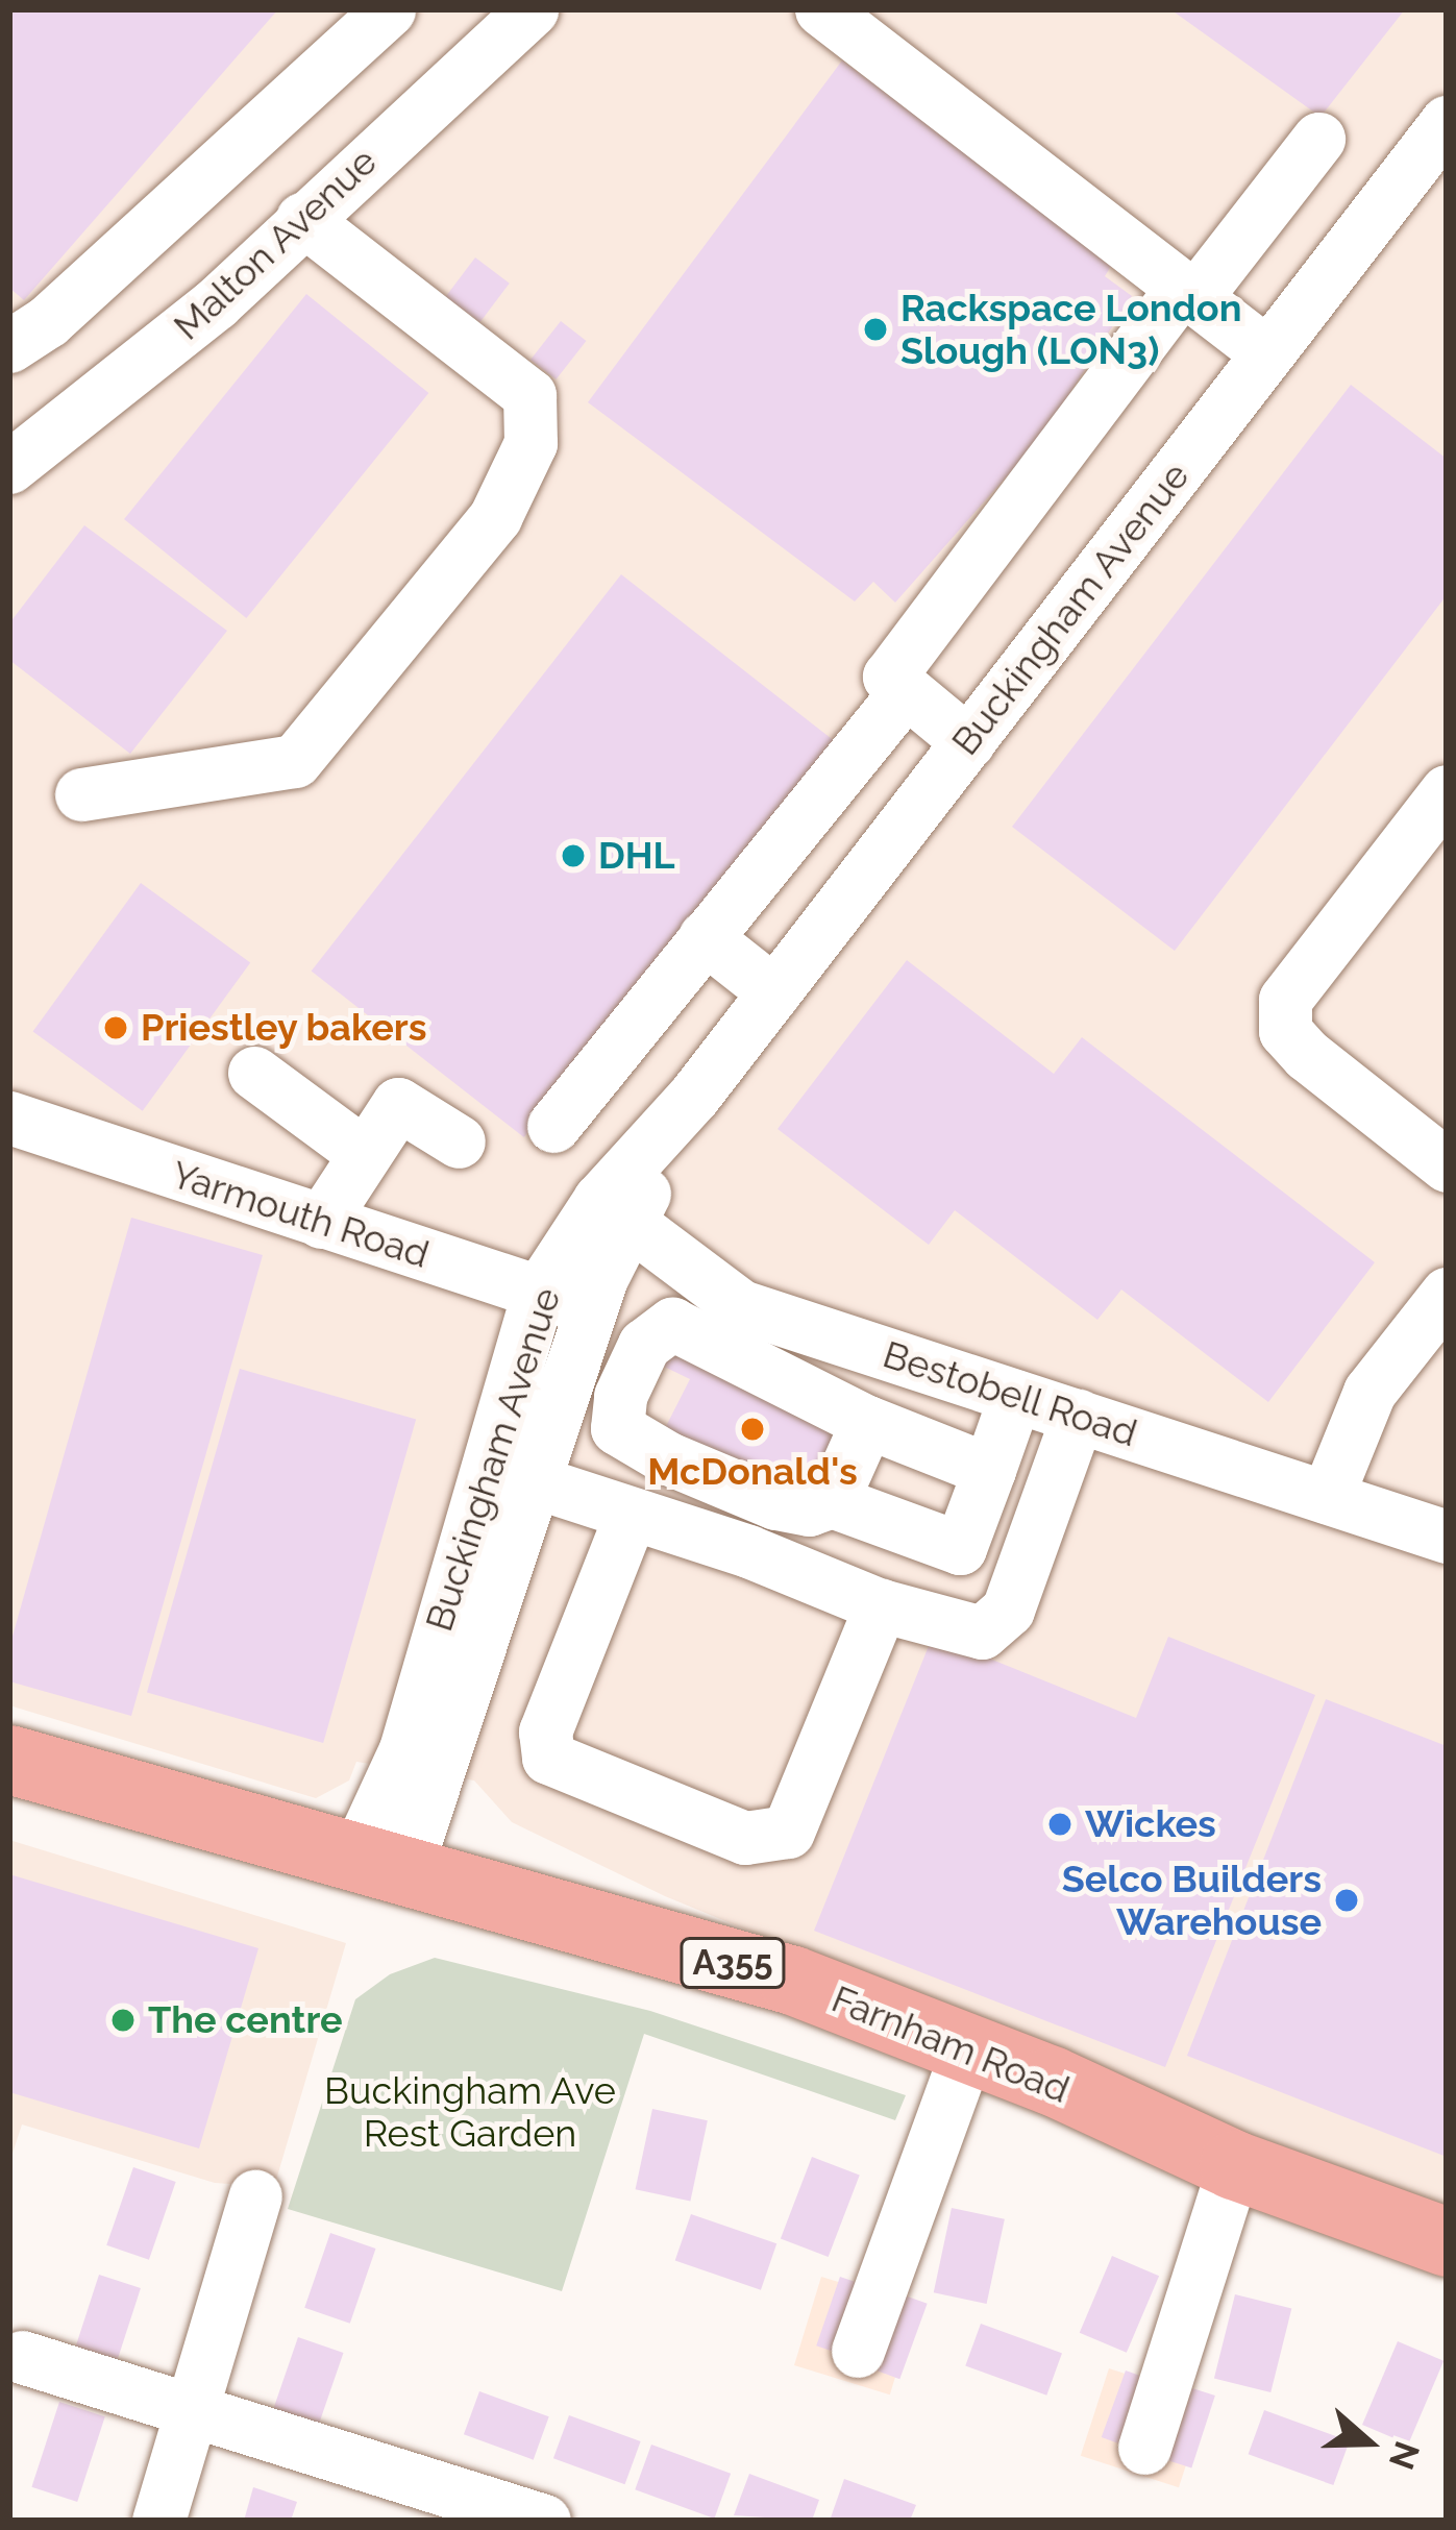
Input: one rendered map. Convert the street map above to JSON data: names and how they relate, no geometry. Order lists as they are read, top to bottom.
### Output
{
  "streets": {
    "main road": ["A355", "Farnham Road"],
    "street": [
      "Malton Avenue",
      "Buckingham Avenue",
      "Yarmouth Road",
      "Bestobell Road"
    ]
  },
  "crossings": [
    ["Buckingham Avenue", "Yarmouth Road"],
    ["Buckingham Avenue", "Bestobell Road"],
    ["Buckingham Avenue", "Farnham Road"]
  ],
  "parks": ["Buckingham Ave Rest Garden"],
  "places": [
    "Rackspace London Slough (LON3)",
    "DHL",
    "Priestley bakers",
    "McDonald's",
    "Wickes",
    "Selco Builders Warehouse",
    "The centre"
  ],
  "north": "right"
}
